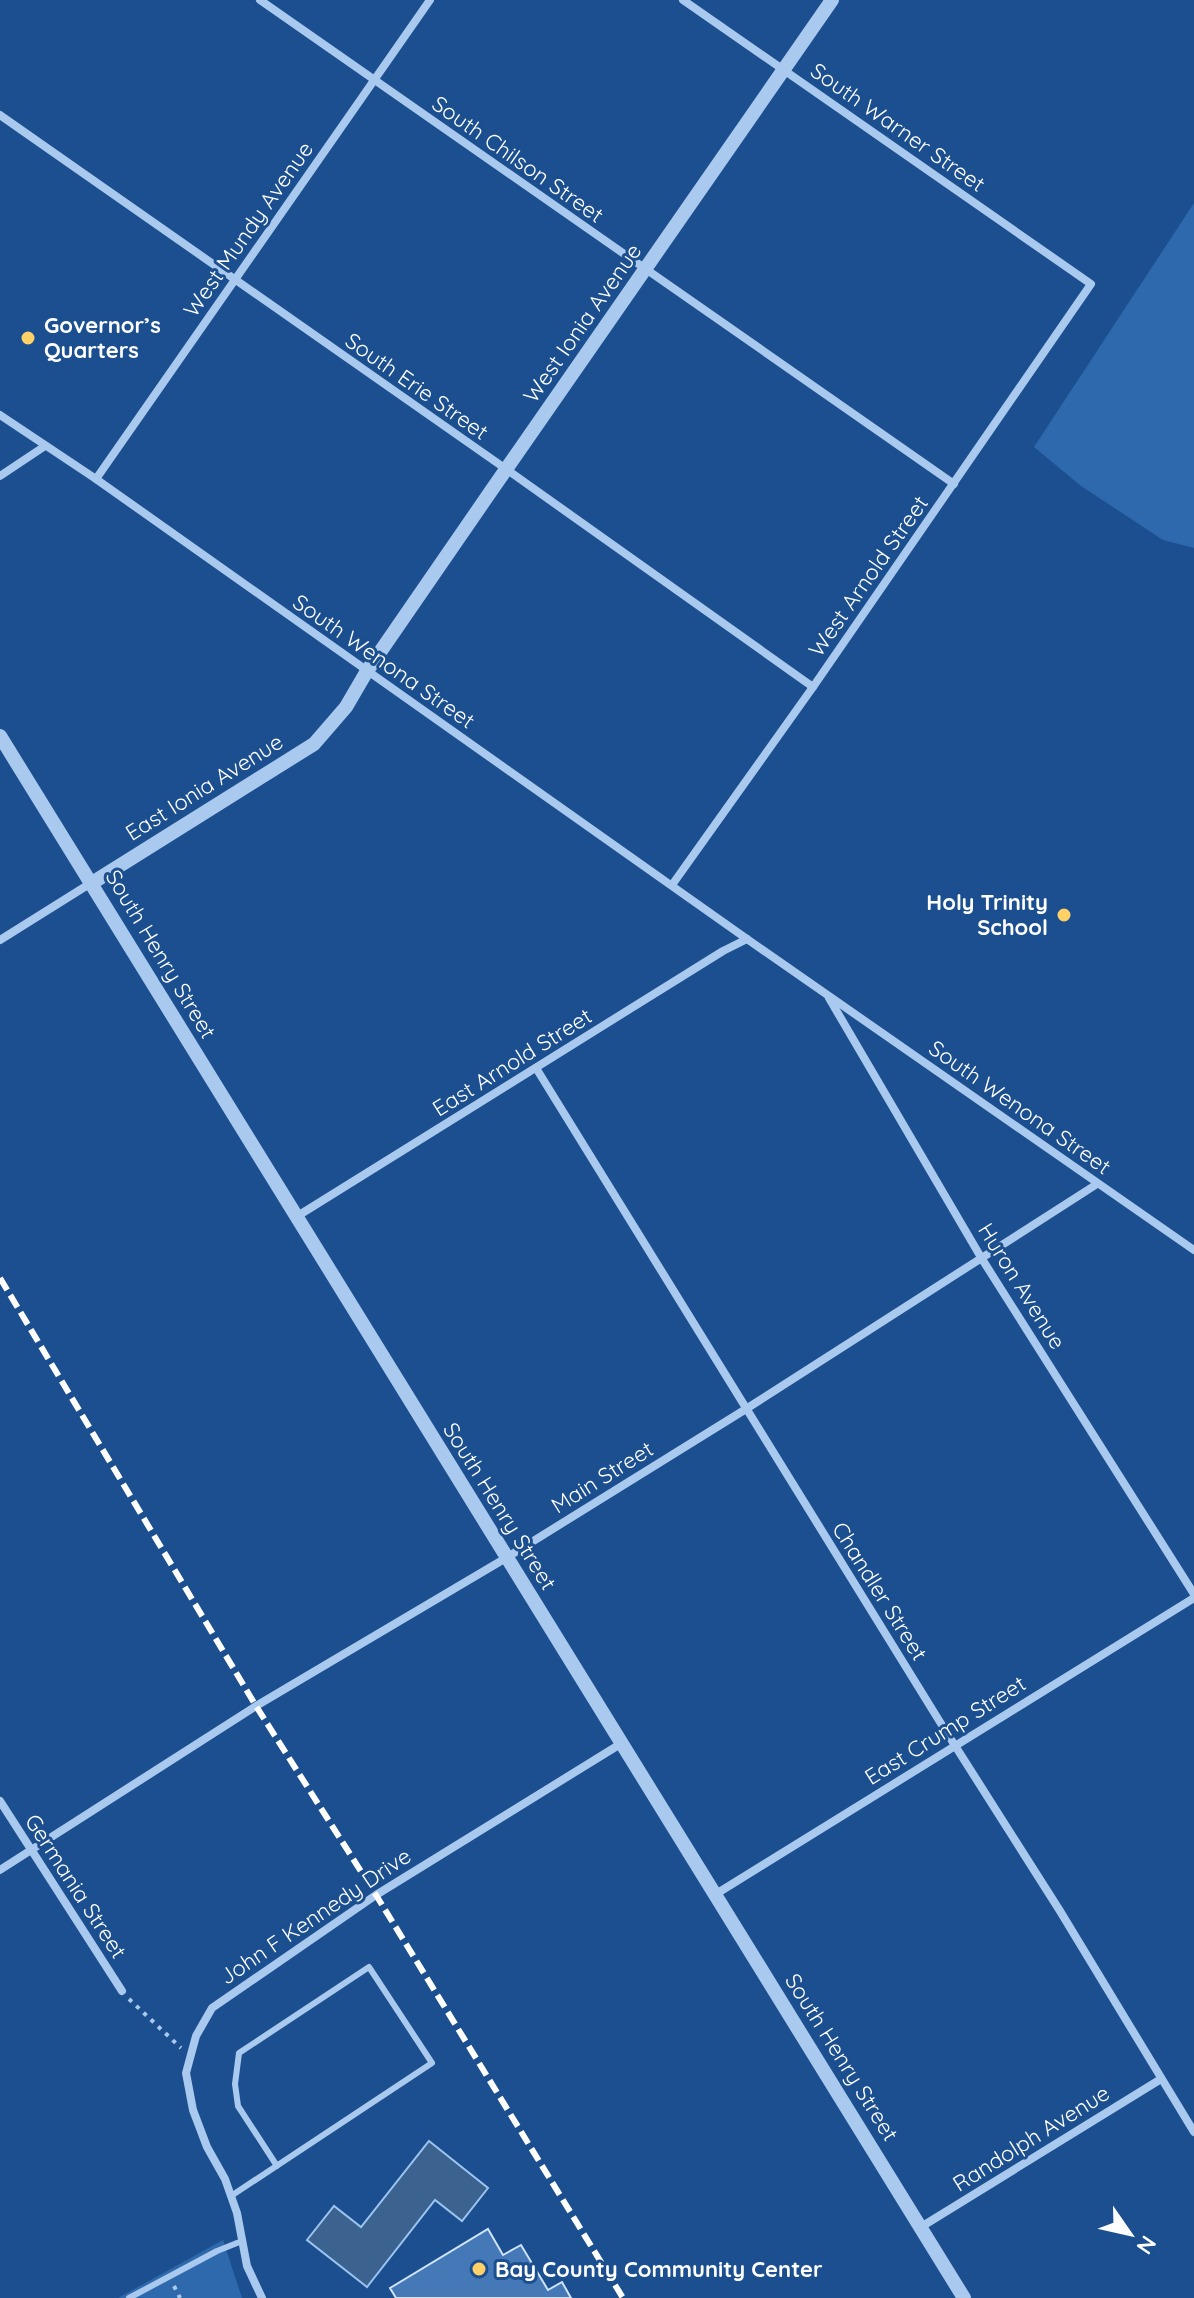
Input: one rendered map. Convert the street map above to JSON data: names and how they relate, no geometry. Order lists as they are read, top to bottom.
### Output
{
  "streets": {
    "street": [
      "South Warner Street",
      "South Chilson Street",
      "West Mundy Avenue",
      "West Ionia Avenue",
      "South Erie Street",
      "West Arnold Street",
      "South Wenona Street",
      "East Ionia Avenue",
      "South Henry Street",
      "East Arnold Street",
      "Huron Avenue",
      "Main Street",
      "Chandler Street",
      "East Crump Street",
      "Germania Street",
      "John F Kennedy Drive",
      "Randolph Avenue"
    ]
  },
  "crossings": [
    ["South Warner Street", "West Ionia Avenue"],
    ["South Warner Street", "West Arnold Street"],
    ["South Chilson Street", "West Mundy Avenue"],
    ["South Chilson Street", "West Ionia Avenue"],
    ["South Chilson Street", "West Arnold Street"],
    ["West Mundy Avenue", "South Erie Street"],
    ["West Mundy Avenue", "South Wenona Street"],
    ["West Ionia Avenue", "South Erie Street"],
    ["West Ionia Avenue", "South Wenona Street"],
    ["West Ionia Avenue", "East Ionia Avenue"],
    ["South Erie Street", "West Arnold Street"],
    ["West Arnold Street", "South Wenona Street"],
    ["South Wenona Street", "East Ionia Avenue"],
    ["South Wenona Street", "East Arnold Street"],
    ["South Wenona Street", "Huron Avenue"],
    ["South Wenona Street", "Main Street"],
    ["East Ionia Avenue", "South Henry Street"],
    ["South Henry Street", "East Arnold Street"],
    ["South Henry Street", "Main Street"],
    ["South Henry Street", "East Crump Street"],
    ["South Henry Street", "John F Kennedy Drive"],
    ["South Henry Street", "Randolph Avenue"],
    ["East Arnold Street", "Chandler Street"],
    ["Huron Avenue", "Main Street"],
    ["Huron Avenue", "East Crump Street"],
    ["Main Street", "Chandler Street"],
    ["Main Street", "Germania Street"],
    ["Chandler Street", "East Crump Street"],
    ["Chandler Street", "Randolph Avenue"]
  ],
  "places": ["Governor’s Quarters", "Holy Trinity School", "Bay County Community Center"],
  "north": "bottom right"
}
